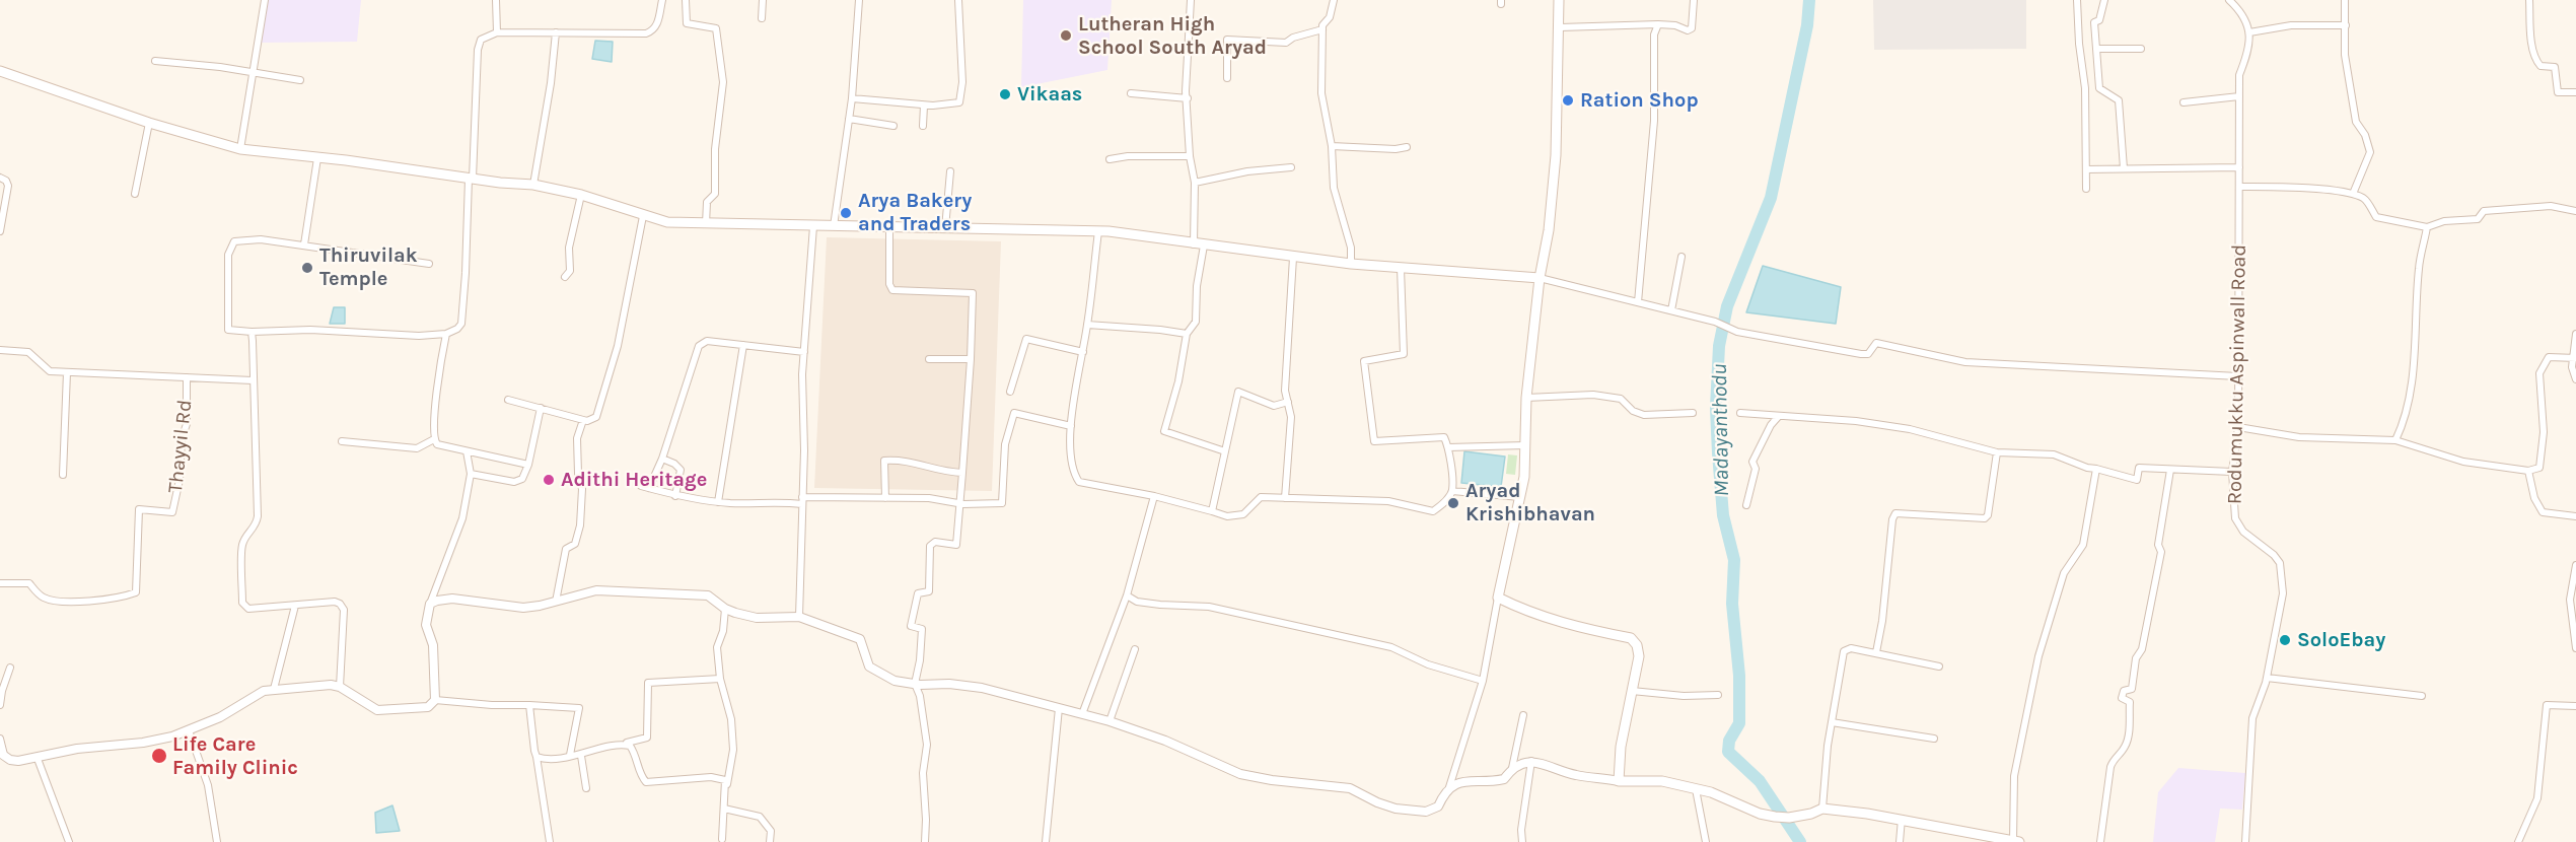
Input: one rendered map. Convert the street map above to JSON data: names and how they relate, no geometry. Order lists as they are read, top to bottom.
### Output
{
  "streets": {
    "street": ["Rodumukku Aspinwall Road", "Thayyil Rd"]
  },
  "water": ["Madayanthodu"],
  "places": [
    "Lutheran High School South Aryad",
    "Vikaas",
    "Ration Shop",
    "Arya Bakery and Traders",
    "Thiruvilak Temple",
    "Adithi Heritage",
    "Aryad Krishibhavan",
    "SoloEbay",
    "Life Care Family Clinic"
  ]
}
